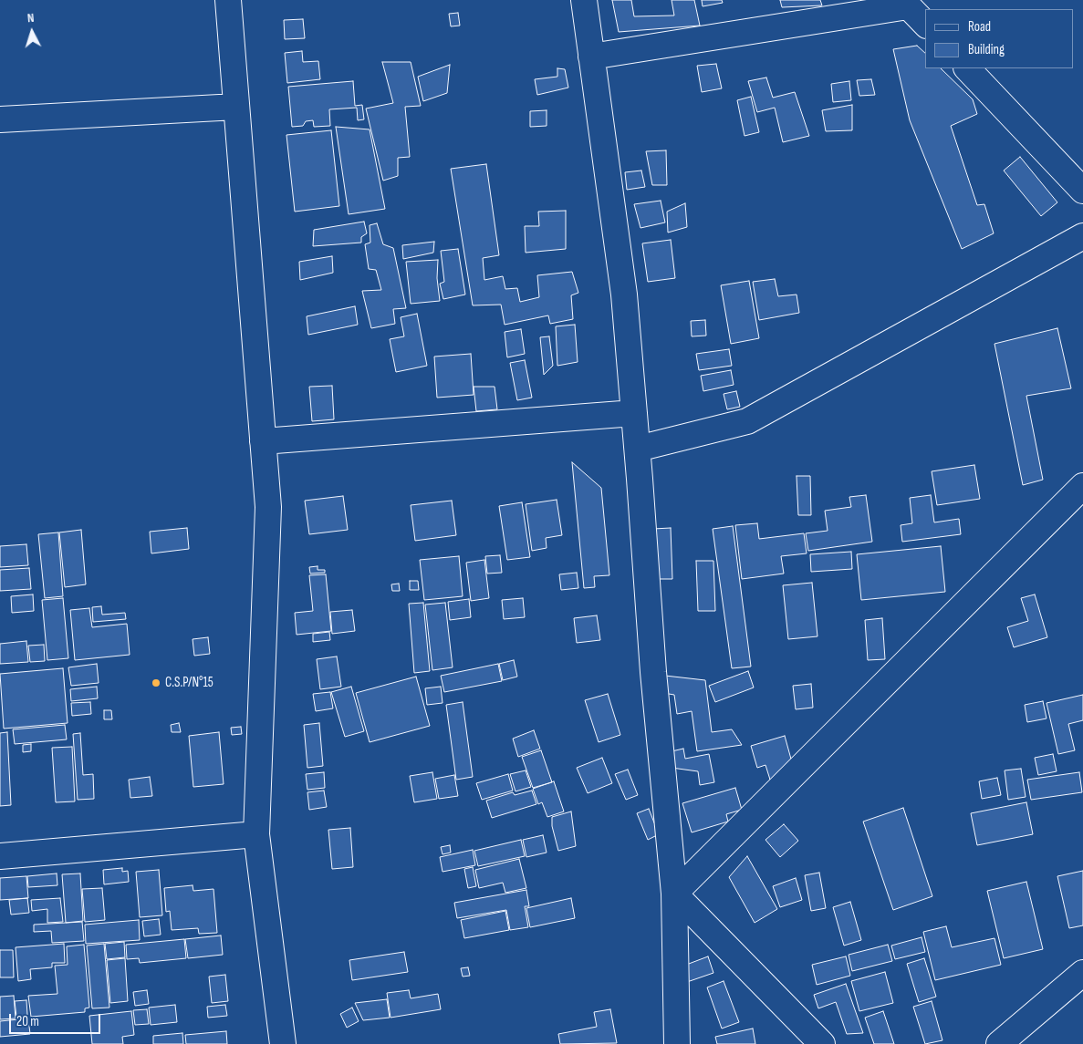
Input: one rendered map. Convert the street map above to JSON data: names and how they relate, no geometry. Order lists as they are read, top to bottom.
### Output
{
  "places": ["C.S.P/N°15"],
  "legend": ["Road", "Building"],
  "scale_bar": "20 m",
  "north": "top"
}
